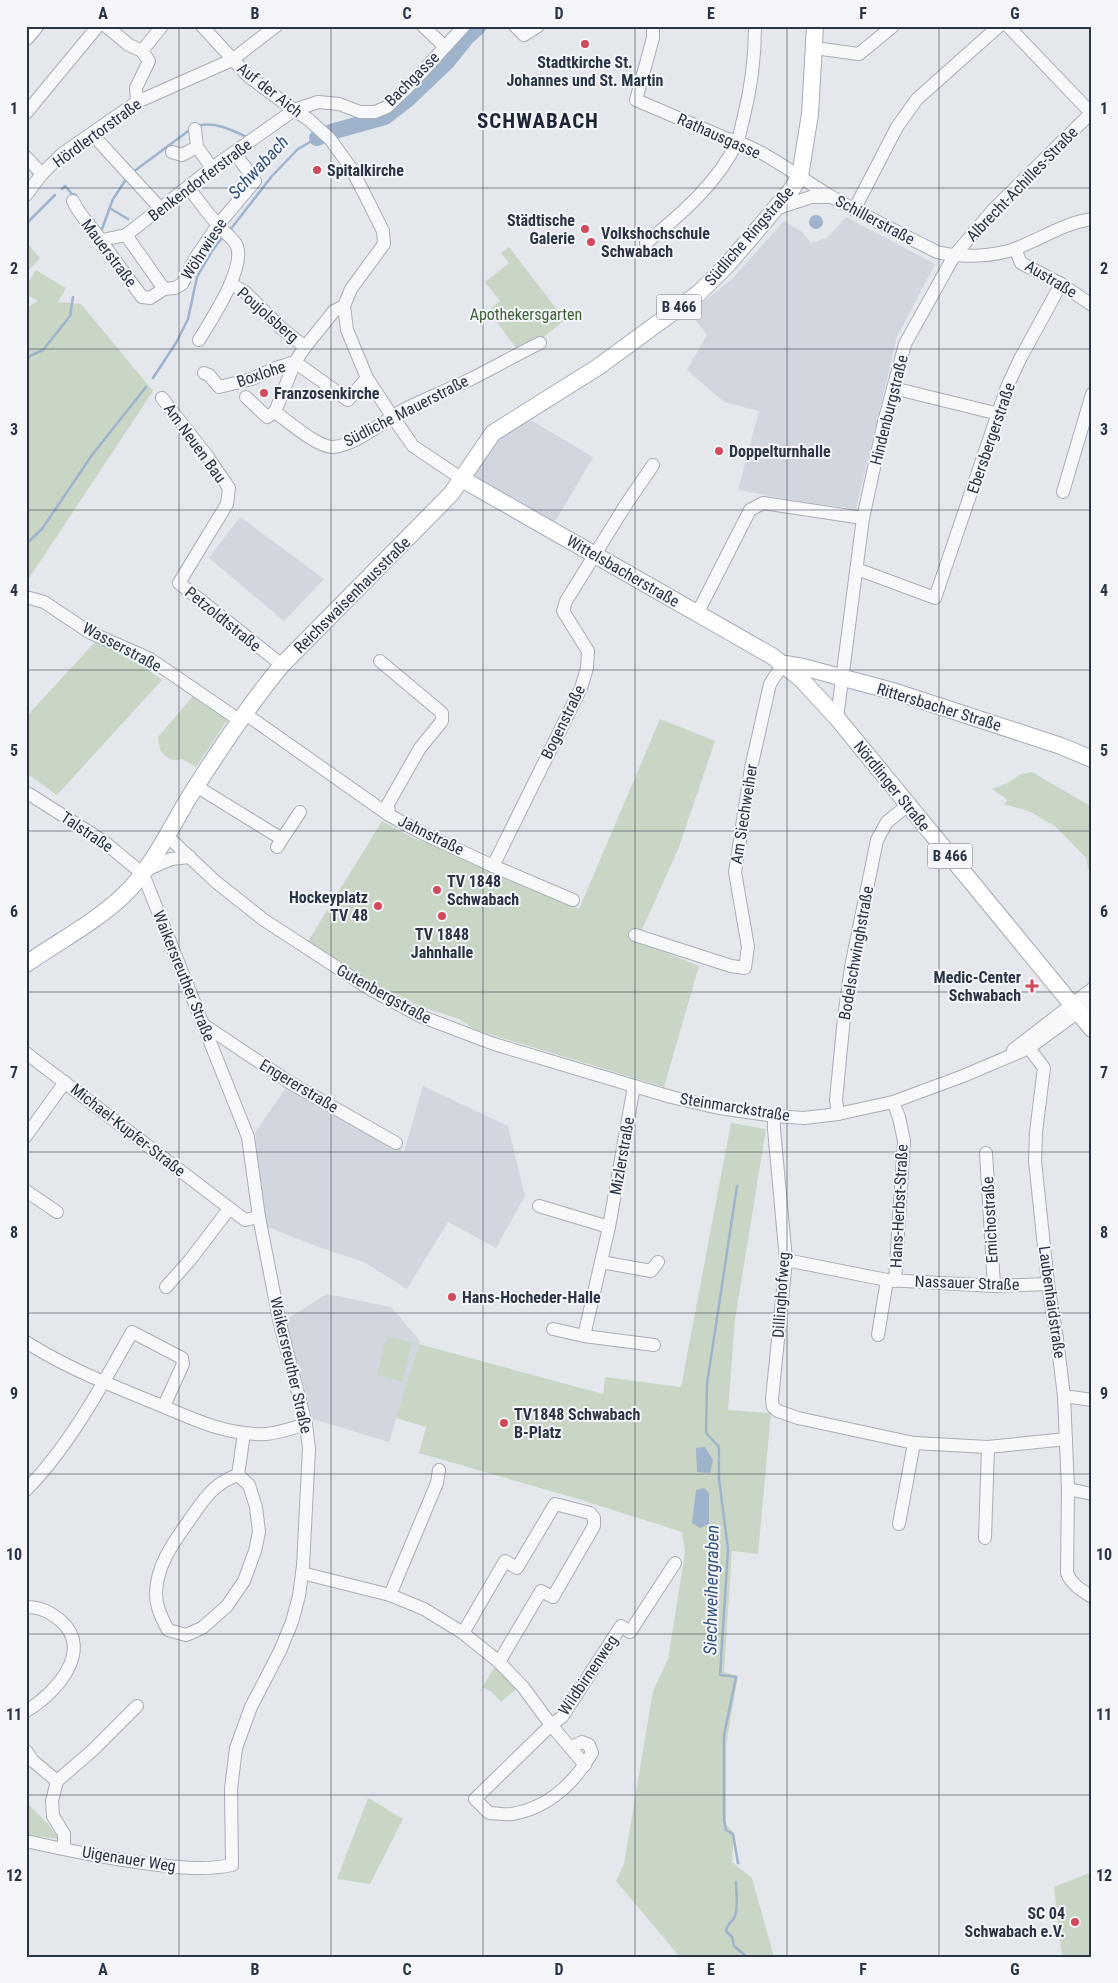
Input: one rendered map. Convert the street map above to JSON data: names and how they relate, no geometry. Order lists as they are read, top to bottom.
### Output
{
  "streets": {
    "main road": [
      "Südliche Ringstraße",
      "B 466",
      "Wittelsbacherstraße",
      "Reichswaisenhausstraße",
      "Rittersbacher Straße",
      "Nördlinger Straße"
    ],
    "street": [
      "Bachgasse",
      "Auf der Aich",
      "Hördlertorstraße",
      "Rathausgasse",
      "Benkendorferstraße",
      "Albrecht-Achilles-Straße",
      "Schillerstraße",
      "Wöhrwiese",
      "Mauerstraße",
      "Austraße",
      "Poujolsberg",
      "Boxlohe",
      "Hindenburgstraße",
      "Südliche Mauerstraße",
      "Ebersbergerstraße",
      "Am Neuen Bau",
      "Petzoldtstraße",
      "Wasserstraße",
      "Bogenstraße",
      "Am Siechweiher",
      "Talstraße",
      "Jahnstraße",
      "Bodelschwinghstraße",
      "Waikersreuther Straße",
      "Gutenbergstraße",
      "Engererstraße",
      "Steinmarckstraße",
      "Michael-Kupfer-Straße",
      "Mizlerstraße",
      "Hans-Herbst-Straße",
      "Emichostraße",
      "Nassauer Straße",
      "Dillinghofweg",
      "Laubenhaidstraße",
      "Wildbirnenweg",
      "Uigenauer Weg"
    ]
  },
  "crossings": [
    ["Bachgasse", "Auf der Aich"],
    ["Bachgasse", "Benkendorferstraße"],
    ["Auf der Aich", "Hördlertorstraße"],
    ["Auf der Aich", "Benkendorferstraße"],
    ["Auf der Aich", "Boxlohe"],
    ["Rathausgasse", "Schillerstraße"],
    ["Rathausgasse", "Südliche Ringstraße"],
    ["Benkendorferstraße", "Wöhrwiese"],
    ["Benkendorferstraße", "Mauerstraße"],
    ["Albrecht-Achilles-Straße", "Schillerstraße"],
    ["Albrecht-Achilles-Straße", "Hindenburgstraße"],
    ["Schillerstraße", "Südliche Ringstraße"],
    ["Schillerstraße", "Hindenburgstraße"],
    ["Südliche Ringstraße", "Wittelsbacherstraße"],
    ["Südliche Ringstraße", "Reichswaisenhausstraße"],
    ["Wöhrwiese", "Mauerstraße"],
    ["Austraße", "Ebersbergerstraße"],
    ["Poujolsberg", "Boxlohe"],
    ["Boxlohe", "Südliche Mauerstraße"],
    ["Hindenburgstraße", "Ebersbergerstraße"],
    ["Hindenburgstraße", "Rittersbacher Straße"],
    ["Hindenburgstraße", "Nördlinger Straße"],
    ["Am Neuen Bau", "Petzoldtstraße"],
    ["Wittelsbacherstraße", "Reichswaisenhausstraße"],
    ["Wittelsbacherstraße", "Rittersbacher Straße"],
    ["Wittelsbacherstraße", "Bogenstraße"],
    ["Wittelsbacherstraße", "Nördlinger Straße"],
    ["Wittelsbacherstraße", "Am Siechweiher"],
    ["Reichswaisenhausstraße", "Petzoldtstraße"],
    ["Reichswaisenhausstraße", "Wasserstraße"],
    ["Reichswaisenhausstraße", "Talstraße"],
    ["Reichswaisenhausstraße", "Waikersreuther Straße"],
    ["Reichswaisenhausstraße", "Gutenbergstraße"],
    ["Rittersbacher Straße", "Nördlinger Straße"],
    ["Rittersbacher Straße", "Am Siechweiher"],
    ["Bogenstraße", "Jahnstraße"],
    ["Nördlinger Straße", "Am Siechweiher"],
    ["Nördlinger Straße", "Bodelschwinghstraße"],
    ["Nördlinger Straße", "Steinmarckstraße"],
    ["Talstraße", "Waikersreuther Straße"],
    ["Bodelschwinghstraße", "Steinmarckstraße"],
    ["Waikersreuther Straße", "Engererstraße"],
    ["Waikersreuther Straße", "Michael-Kupfer-Straße"],
    ["Waikersreuther Straße", "Wildbirnenweg"],
    ["Waikersreuther Straße", "Uigenauer Weg"],
    ["Gutenbergstraße", "Steinmarckstraße"],
    ["Gutenbergstraße", "Mizlerstraße"],
    ["Steinmarckstraße", "Mizlerstraße"],
    ["Steinmarckstraße", "Hans-Herbst-Straße"],
    ["Steinmarckstraße", "Dillinghofweg"],
    ["Steinmarckstraße", "Laubenhaidstraße"],
    ["Hans-Herbst-Straße", "Nassauer Straße"],
    ["Emichostraße", "Nassauer Straße"],
    ["Nassauer Straße", "Dillinghofweg"],
    ["Nassauer Straße", "Laubenhaidstraße"]
  ],
  "districts": ["SCHWABACH"],
  "water": ["Schwabach", "Siechweihergraben"],
  "parks": ["Apothekersgarten"],
  "places": {
    "other": [
      "Stadtkirche St. Johannes und St. Martin",
      "Spitalkirche",
      "Städtische Galerie",
      "Volkshochschule Schwabach",
      "Franzosenkirche",
      "Doppelturnhalle",
      "TV 1848 Schwabach",
      "Hockeyplatz TV 48",
      "TV 1848 Jahnhalle",
      "Hans-Hocheder-Halle",
      "TV1848 Schwabach B-Platz",
      "SC 04 Schwabach e.V."
    ],
    "health": ["Medic-Center Schwabach"]
  },
  "grid": {
    "columns": [
      "A",
      "B",
      "C",
      "D",
      "E",
      "F",
      "G"
    ],
    "rows": [
      "1",
      "2",
      "3",
      "4",
      "5",
      "6",
      "7",
      "8",
      "9",
      "10",
      "11",
      "12"
    ]
  }
}
